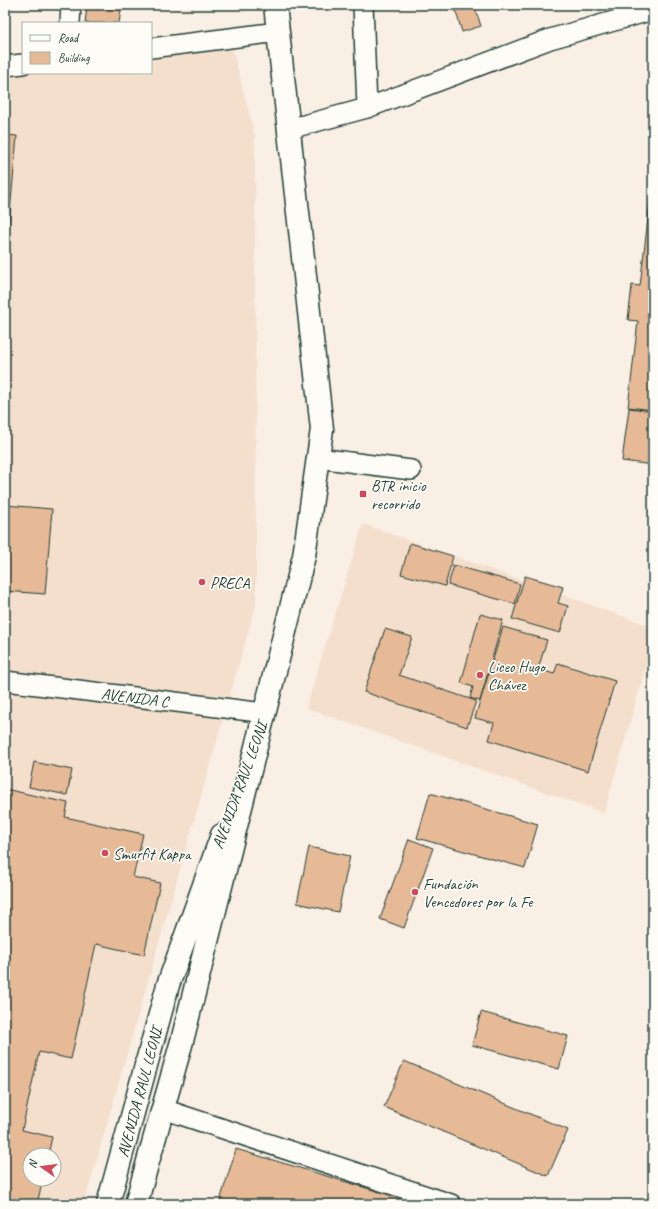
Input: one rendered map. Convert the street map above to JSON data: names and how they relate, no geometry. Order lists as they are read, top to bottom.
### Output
{
  "streets": {
    "main road": ["AVENIDA RAUL LEONI"],
    "street": ["AVENIDA C"]
  },
  "crossings": [
    ["AVENIDA C", "AVENIDA RAUL LEONI"]
  ],
  "places": {
    "transit": ["BTR inicio recorrido"],
    "other": [
      "PRECA",
      "Liceo Hugo Chávez",
      "Smurfit Kappa",
      "Fundación Vencedores por la Fe"
    ]
  },
  "legend": ["Road", "Building"],
  "north": "left"
}
